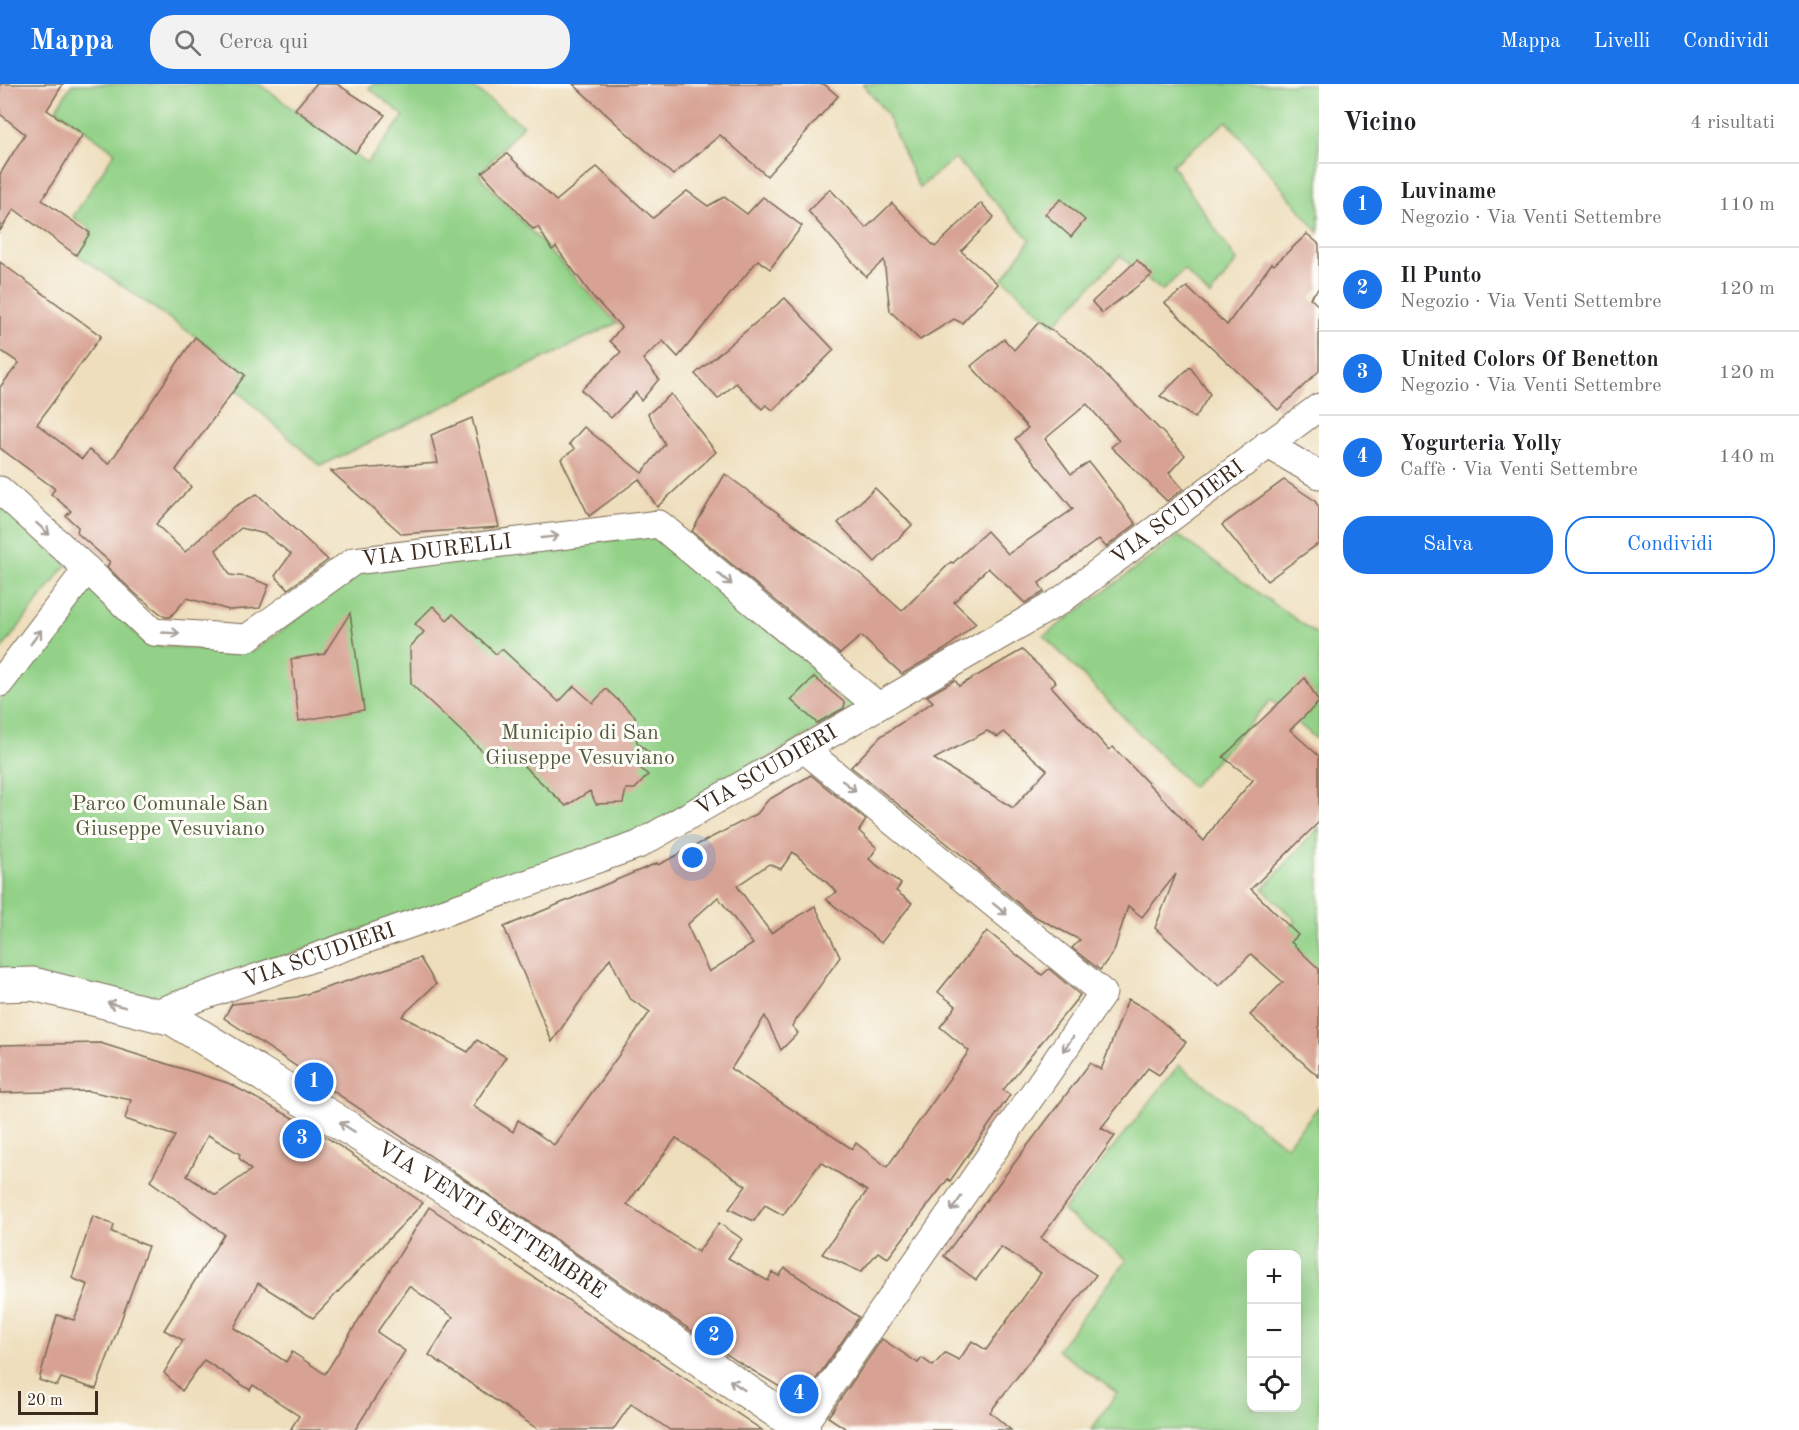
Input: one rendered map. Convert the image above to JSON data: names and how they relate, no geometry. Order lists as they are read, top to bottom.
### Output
{
  "streets": {
    "main road": ["VIA VENTI SETTEMBRE"],
    "street": ["VIA SCUDIERI", "VIA DURELLI"]
  },
  "crossings": [
    ["VIA SCUDIERI", "VIA DURELLI"],
    ["VIA SCUDIERI", "VIA VENTI SETTEMBRE"]
  ],
  "one_way": ["VIA DURELLI", "VIA VENTI SETTEMBRE"],
  "parks": ["Municipio di San Giuseppe Vesuviano", "Parco Comunale San Giuseppe Vesuviano"],
  "scale_bar": "20 m",
  "page": {
    "header": "Mappa",
    "search": "Cerca qui",
    "nav": ["Mappa", "Livelli", "Condividi"],
    "heading": ["Vicino", "4 risultati"],
    "list": [
      {
        "mark": "1",
        "name": "Luviname",
        "note": "Negozio · Via Venti Settembre",
        "value": "110 m"
      },
      {
        "mark": "2",
        "name": "Il Punto",
        "note": "Negozio · Via Venti Settembre",
        "value": "120 m"
      },
      {
        "mark": "3",
        "name": "United Colors Of Benetton",
        "note": "Negozio · Via Venti Settembre",
        "value": "120 m"
      },
      {
        "mark": "4",
        "name": "Yogurteria Yolly",
        "note": "Caffè · Via Venti Settembre",
        "value": "140 m"
      }
    ],
    "buttons": ["Salva", "Condividi"],
    "pins": [
      "1",
      "3",
      "2",
      "4"
    ],
    "map_buttons": ["+", "−"],
    "scale": "20 m"
  }
}
